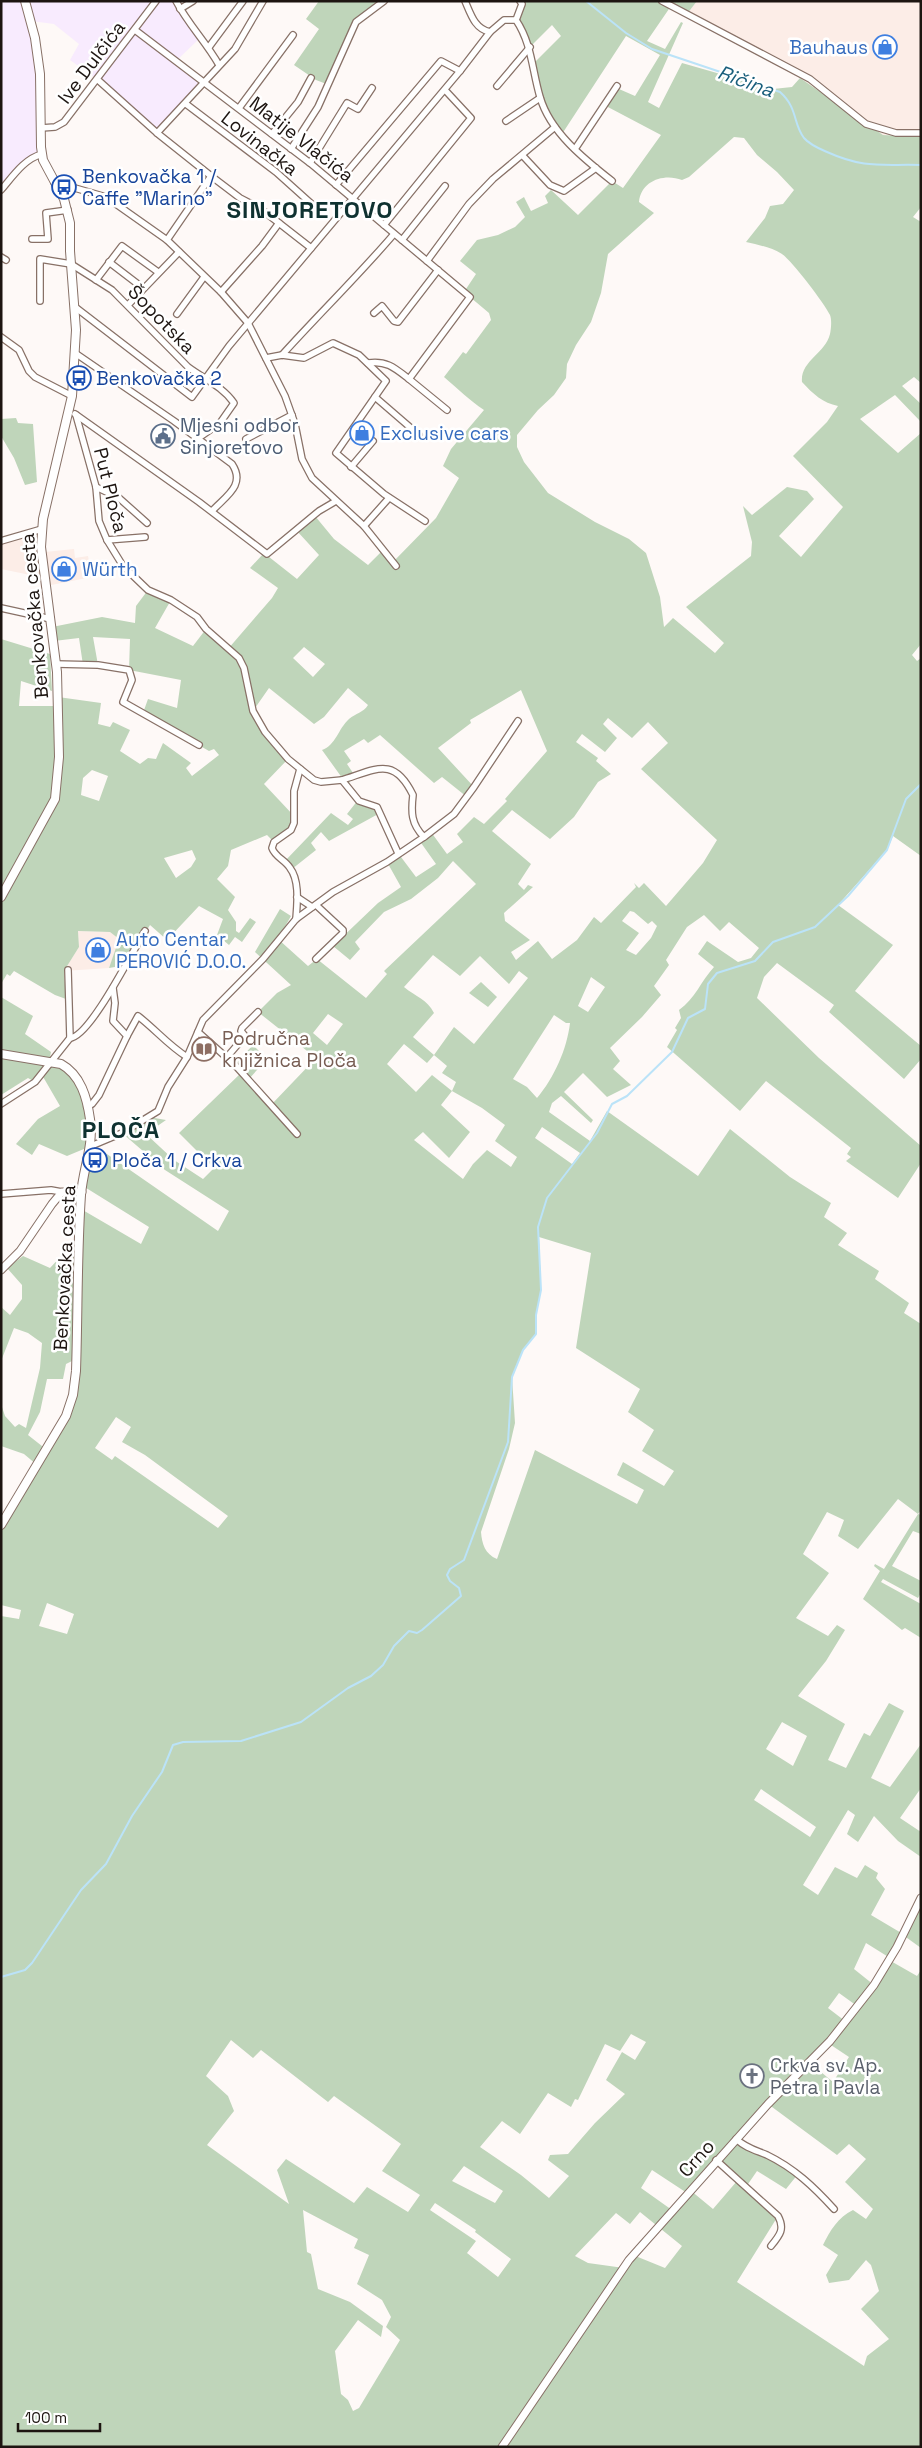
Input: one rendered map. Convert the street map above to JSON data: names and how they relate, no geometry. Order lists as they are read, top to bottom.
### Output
{
  "streets": {
    "main road": ["Benkovačka cesta"],
    "street": [
      "Ive Dulčića",
      "Matije Vlačića",
      "Lovinačka",
      "Šopotska",
      "Put Ploča",
      "Crno"
    ]
  },
  "crossings": [
    ["Ive Dulčića", "Matije Vlačića"],
    ["Ive Dulčića", "Benkovačka cesta"],
    ["Šopotska", "Benkovačka cesta"],
    ["Put Ploča", "Benkovačka cesta"]
  ],
  "districts": ["SINJORETOVO", "PLOČA"],
  "water": ["Ričina"],
  "places": {
    "shop": [
      "Bauhaus",
      "Exclusive cars",
      "Würth",
      "Auto Centar PEROVIĆ D.O.O."
    ],
    "bus stop": ["Benkovačka 1 / Caffe \"Marino\"", "Benkovačka 2", "Ploča 1 / Crkva"],
    "public building": ["Mjesni odbor Sinjoretovo"],
    "library": ["Područna knjižnica Ploča"],
    "church": ["Crkva sv. Ap. Petra i Pavla"]
  },
  "scale_bar": "100 m"
}
